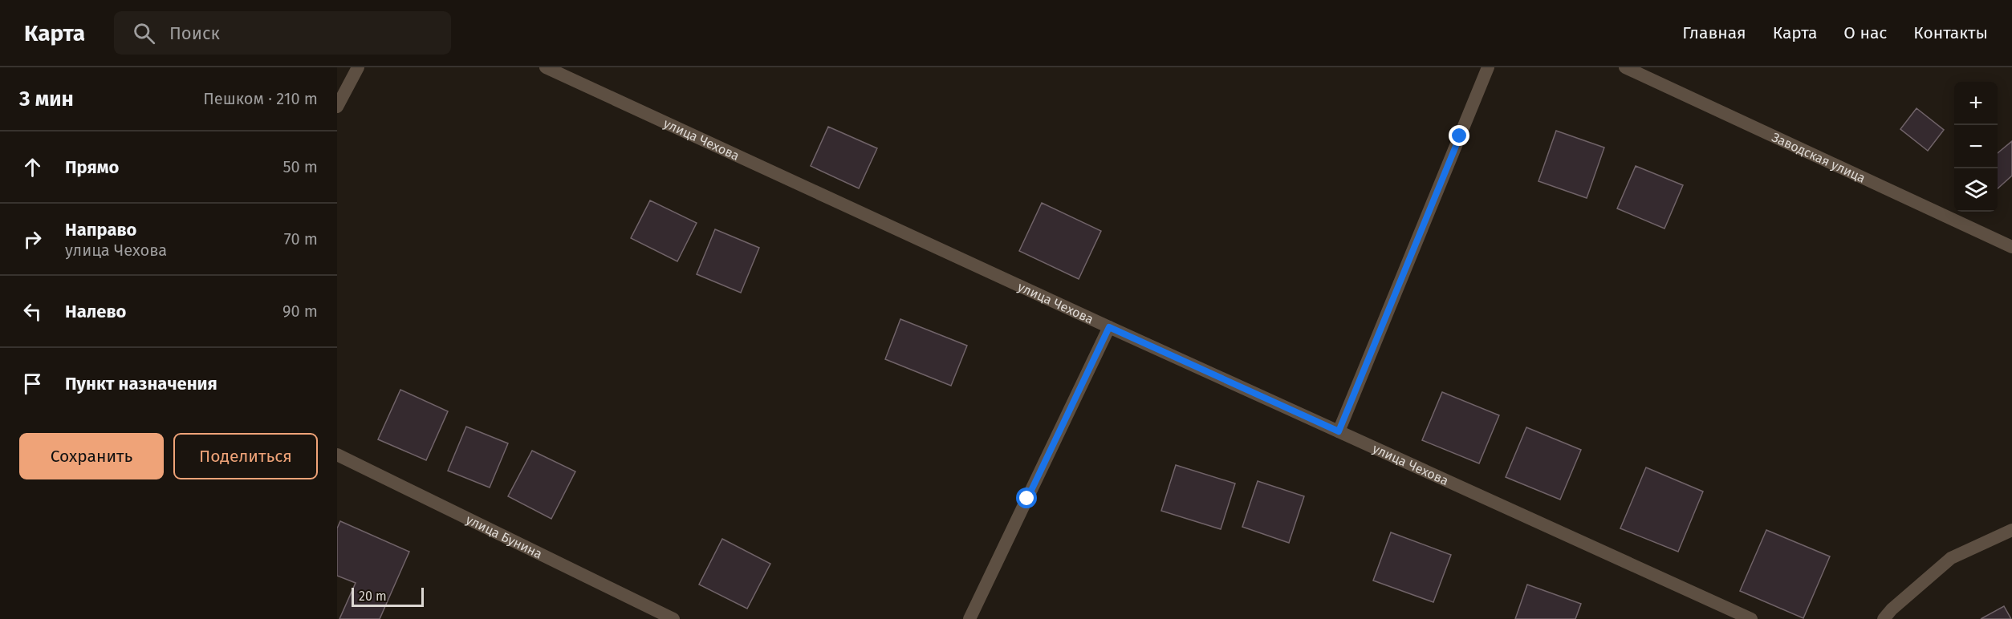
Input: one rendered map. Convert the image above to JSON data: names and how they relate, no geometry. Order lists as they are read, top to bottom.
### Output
{
  "streets": {
    "street": ["улица Чехова", "Заводская улица", "улица Бунина"]
  },
  "scale_bar": "20 m",
  "page": {
    "header": "Карта",
    "search": "Поиск",
    "nav": [
      "Главная",
      "Карта",
      "О нас",
      "Контакты"
    ],
    "heading": ["3 мин", "Пешком · 210 m"],
    "map_buttons": ["+", "−"],
    "list": [
      ["Прямо", "50 m"],
      ["Направо", "улица Чехова", "70 m"],
      ["Налево", "90 m"],
      "Пункт назначения"
    ],
    "buttons": ["Сохранить", "Поделиться"],
    "scale": "20 m"
  }
}
